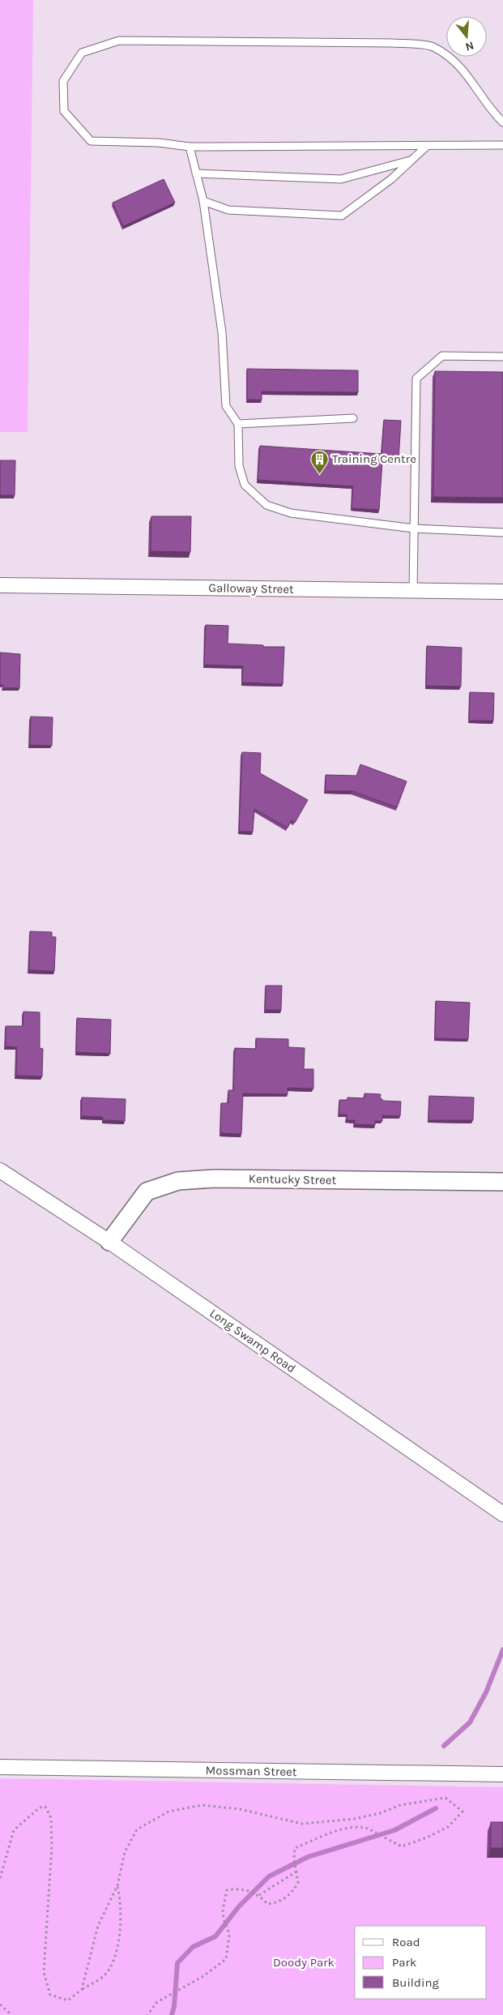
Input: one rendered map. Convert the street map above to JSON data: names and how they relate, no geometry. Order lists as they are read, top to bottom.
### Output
{
  "streets": {
    "street": [
      "Galloway Street",
      "Kentucky Street",
      "Long Swamp Road",
      "Mossman Street"
    ]
  },
  "crossings": [
    ["Kentucky Street", "Long Swamp Road"]
  ],
  "parks": ["Doody Park"],
  "places": {
    "building": ["Training Centre"]
  },
  "legend": ["Road", "Park", "Building"],
  "north": "bottom"
}
